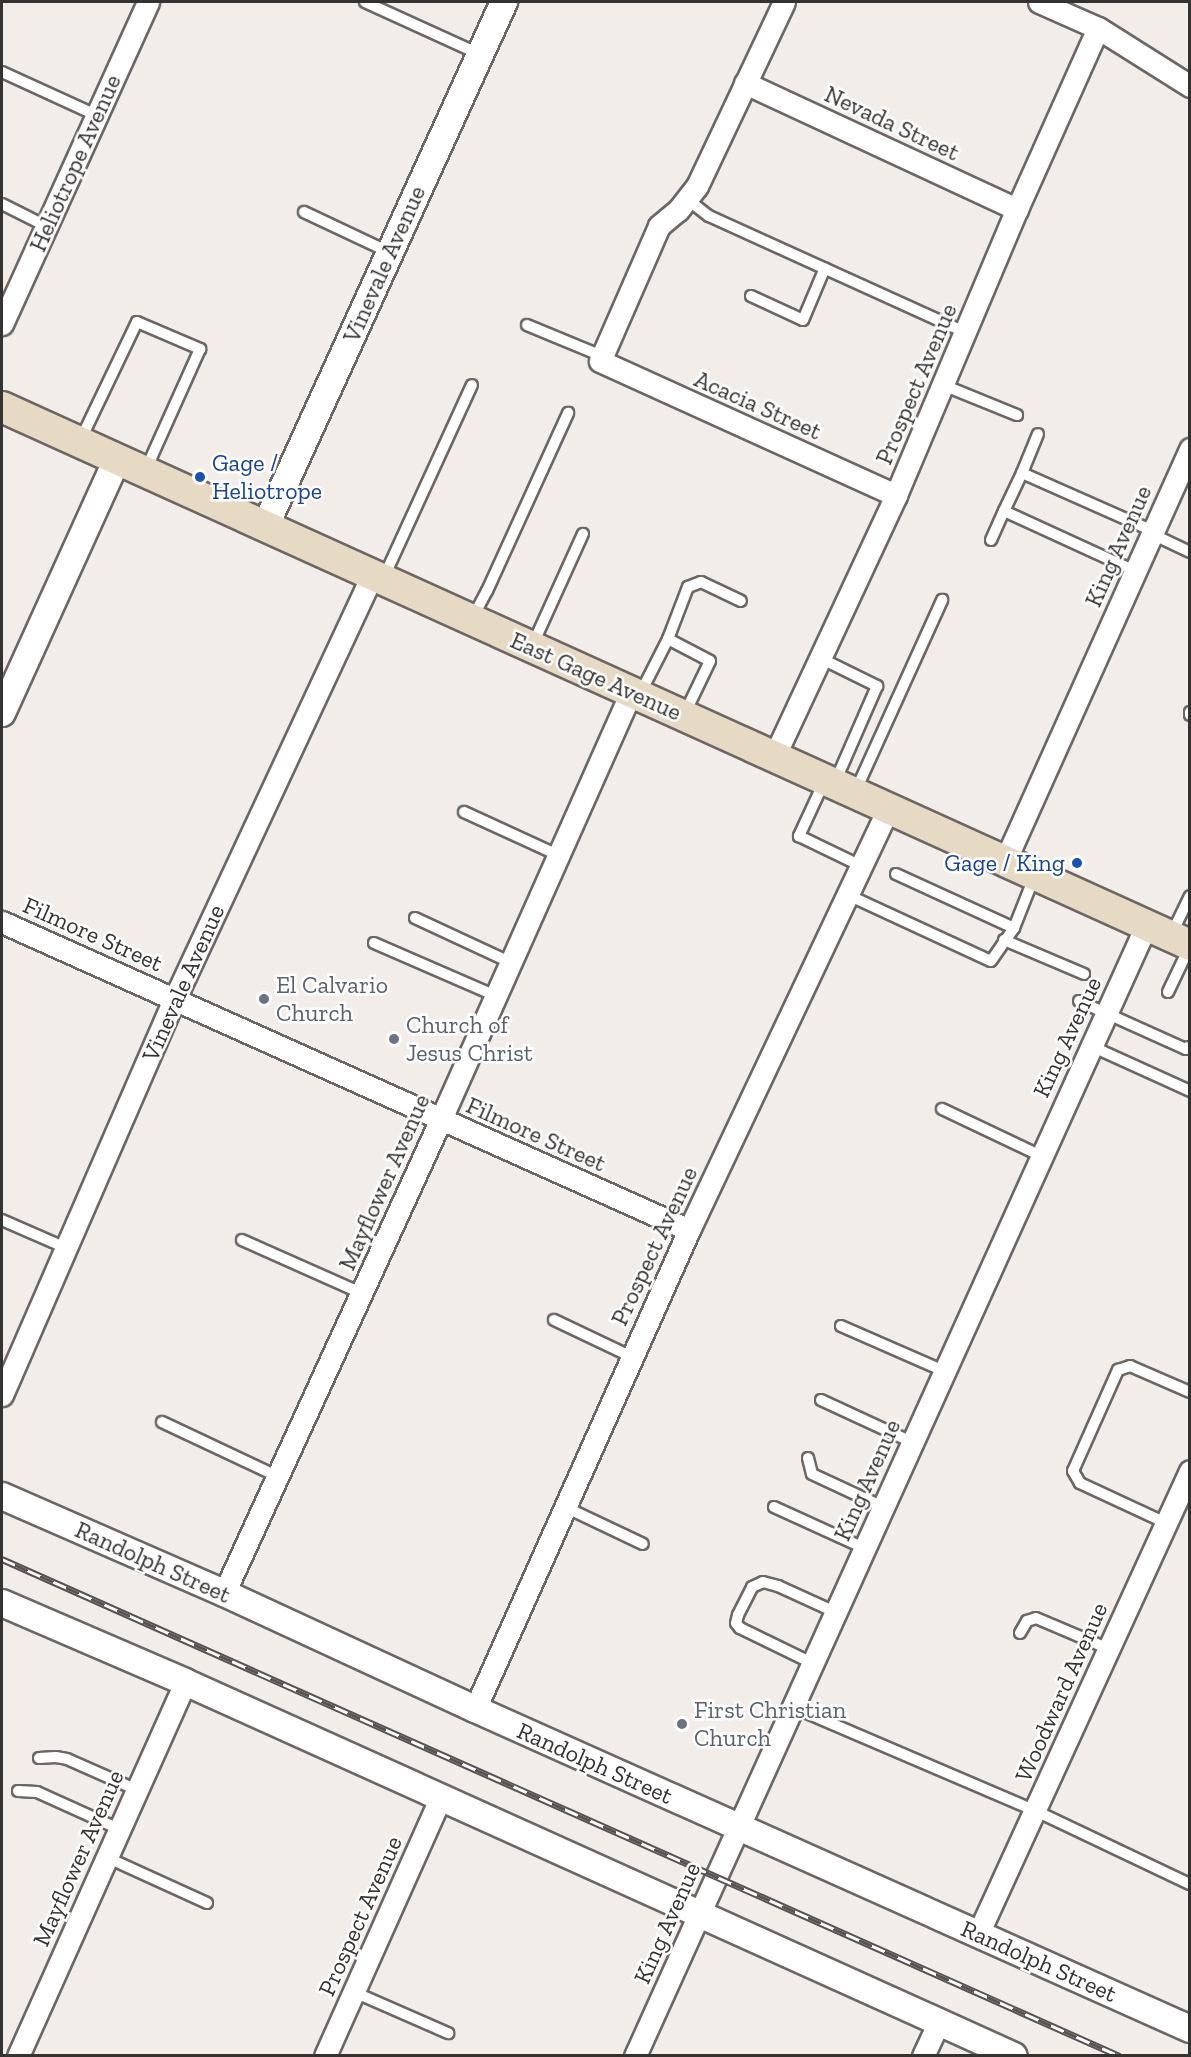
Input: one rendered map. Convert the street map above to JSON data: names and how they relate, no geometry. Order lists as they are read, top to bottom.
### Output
{
  "streets": {
    "main road": ["East Gage Avenue"],
    "street": [
      "Nevada Street",
      "Heliotrope Avenue",
      "Vinevale Avenue",
      "Prospect Avenue",
      "Acacia Street",
      "King Avenue",
      "Filmore Street",
      "Mayflower Avenue",
      "Randolph Street",
      "Woodward Avenue"
    ]
  },
  "crossings": [
    ["Nevada Street", "Prospect Avenue"],
    ["Vinevale Avenue", "East Gage Avenue"],
    ["Vinevale Avenue", "Filmore Street"],
    ["Prospect Avenue", "Acacia Street"],
    ["Prospect Avenue", "East Gage Avenue"],
    ["Prospect Avenue", "Filmore Street"],
    ["Prospect Avenue", "Randolph Street"],
    ["King Avenue", "East Gage Avenue"],
    ["King Avenue", "Randolph Street"],
    ["East Gage Avenue", "Mayflower Avenue"],
    ["Filmore Street", "Mayflower Avenue"],
    ["Mayflower Avenue", "Randolph Street"],
    ["Randolph Street", "Woodward Avenue"]
  ],
  "places": [
    "Gage / Heliotrope",
    "Gage / King",
    "El Calvario Church",
    "Church of Jesus Christ",
    "First Christian Church"
  ]
}
